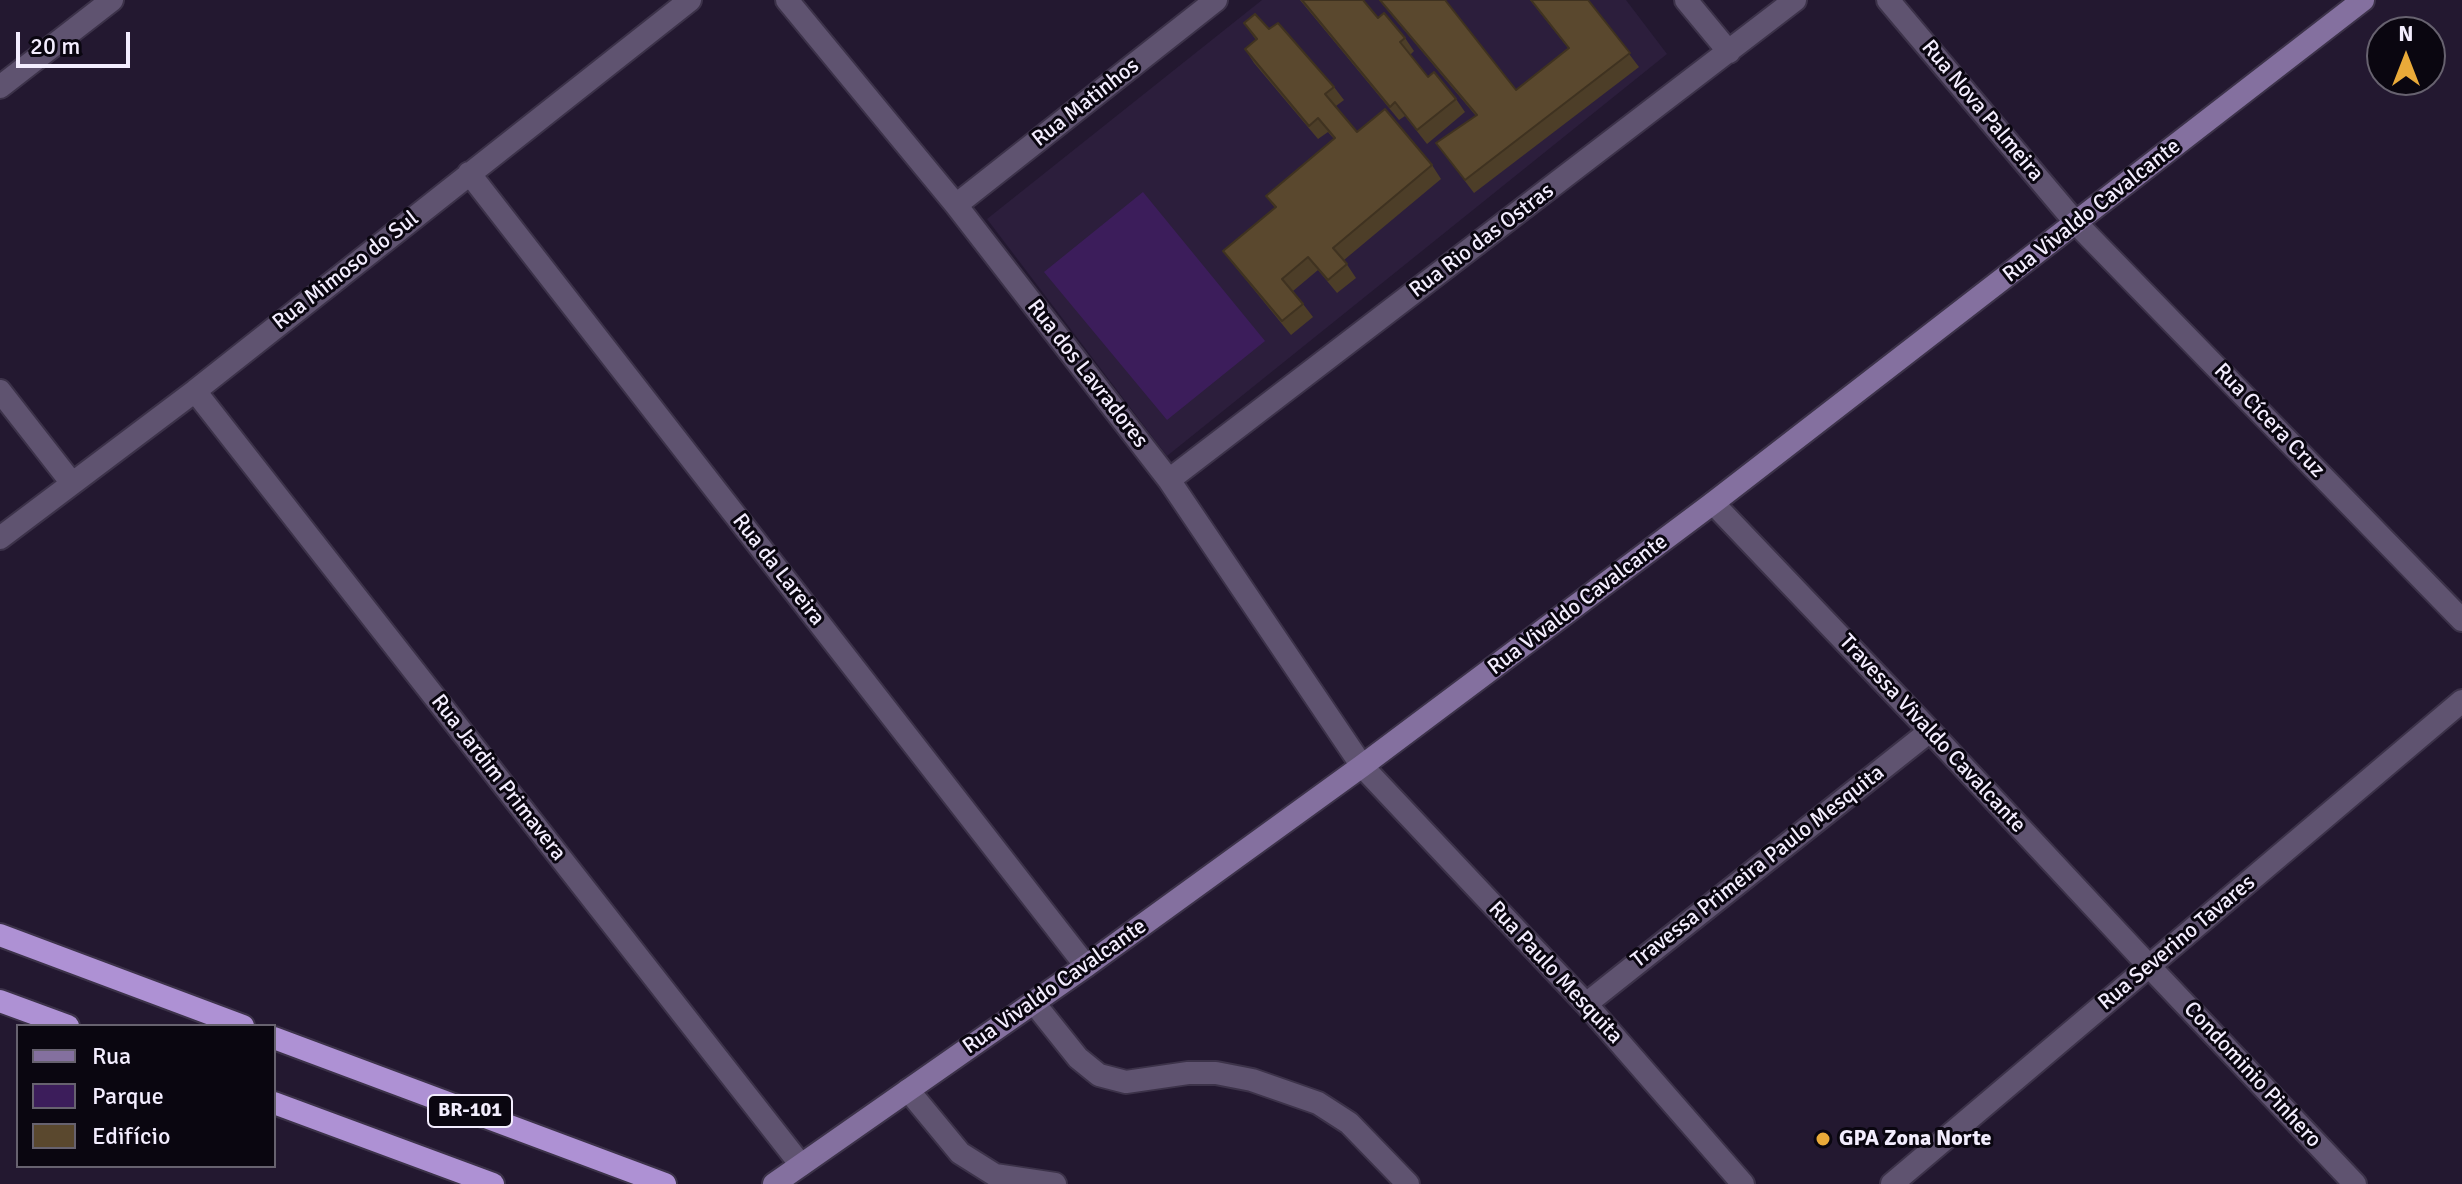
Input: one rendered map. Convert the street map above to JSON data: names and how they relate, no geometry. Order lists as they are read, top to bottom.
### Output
{
  "streets": {
    "highway": ["BR-101"],
    "main road": ["Rua Vivaldo Cavalcante"],
    "street": [
      "Rua Matinhos",
      "Rua Nova Palmeira",
      "Rua Rio das Ostras",
      "Rua Mimoso do Sul",
      "Rua dos Lavradores",
      "Rua Cícera Cruz",
      "Rua da Lareira",
      "Travessa Vivaldo Cavalcante",
      "Rua Jardim Primavera",
      "Travessa Primeira Paulo Mesquita",
      "Rua Severino Tavares",
      "Rua Paulo Mesquita",
      "Condominio Pinhero"
    ]
  },
  "crossings": [
    ["Rua Matinhos", "Rua dos Lavradores"],
    ["Rua Nova Palmeira", "Rua Vivaldo Cavalcante"],
    ["Rua Nova Palmeira", "Rua Cícera Cruz"],
    ["Rua Vivaldo Cavalcante", "Rua dos Lavradores"],
    ["Rua Vivaldo Cavalcante", "Rua Cícera Cruz"],
    ["Rua Vivaldo Cavalcante", "Rua da Lareira"],
    ["Rua Vivaldo Cavalcante", "Travessa Vivaldo Cavalcante"],
    ["Rua Vivaldo Cavalcante", "Rua Jardim Primavera"],
    ["Rua Vivaldo Cavalcante", "Rua Paulo Mesquita"],
    ["Rua Rio das Ostras", "Rua dos Lavradores"],
    ["Rua Mimoso do Sul", "Rua da Lareira"],
    ["Rua Mimoso do Sul", "Rua Jardim Primavera"],
    ["Rua dos Lavradores", "Rua Paulo Mesquita"],
    ["Travessa Vivaldo Cavalcante", "Travessa Primeira Paulo Mesquita"],
    ["Travessa Vivaldo Cavalcante", "Rua Severino Tavares"],
    ["Travessa Vivaldo Cavalcante", "Condominio Pinhero"],
    ["Travessa Primeira Paulo Mesquita", "Rua Paulo Mesquita"],
    ["Rua Severino Tavares", "Condominio Pinhero"]
  ],
  "places": ["GPA Zona Norte"],
  "legend": ["Rua", "Parque", "Edifício"],
  "scale_bar": "20 m",
  "north": "top"
}
